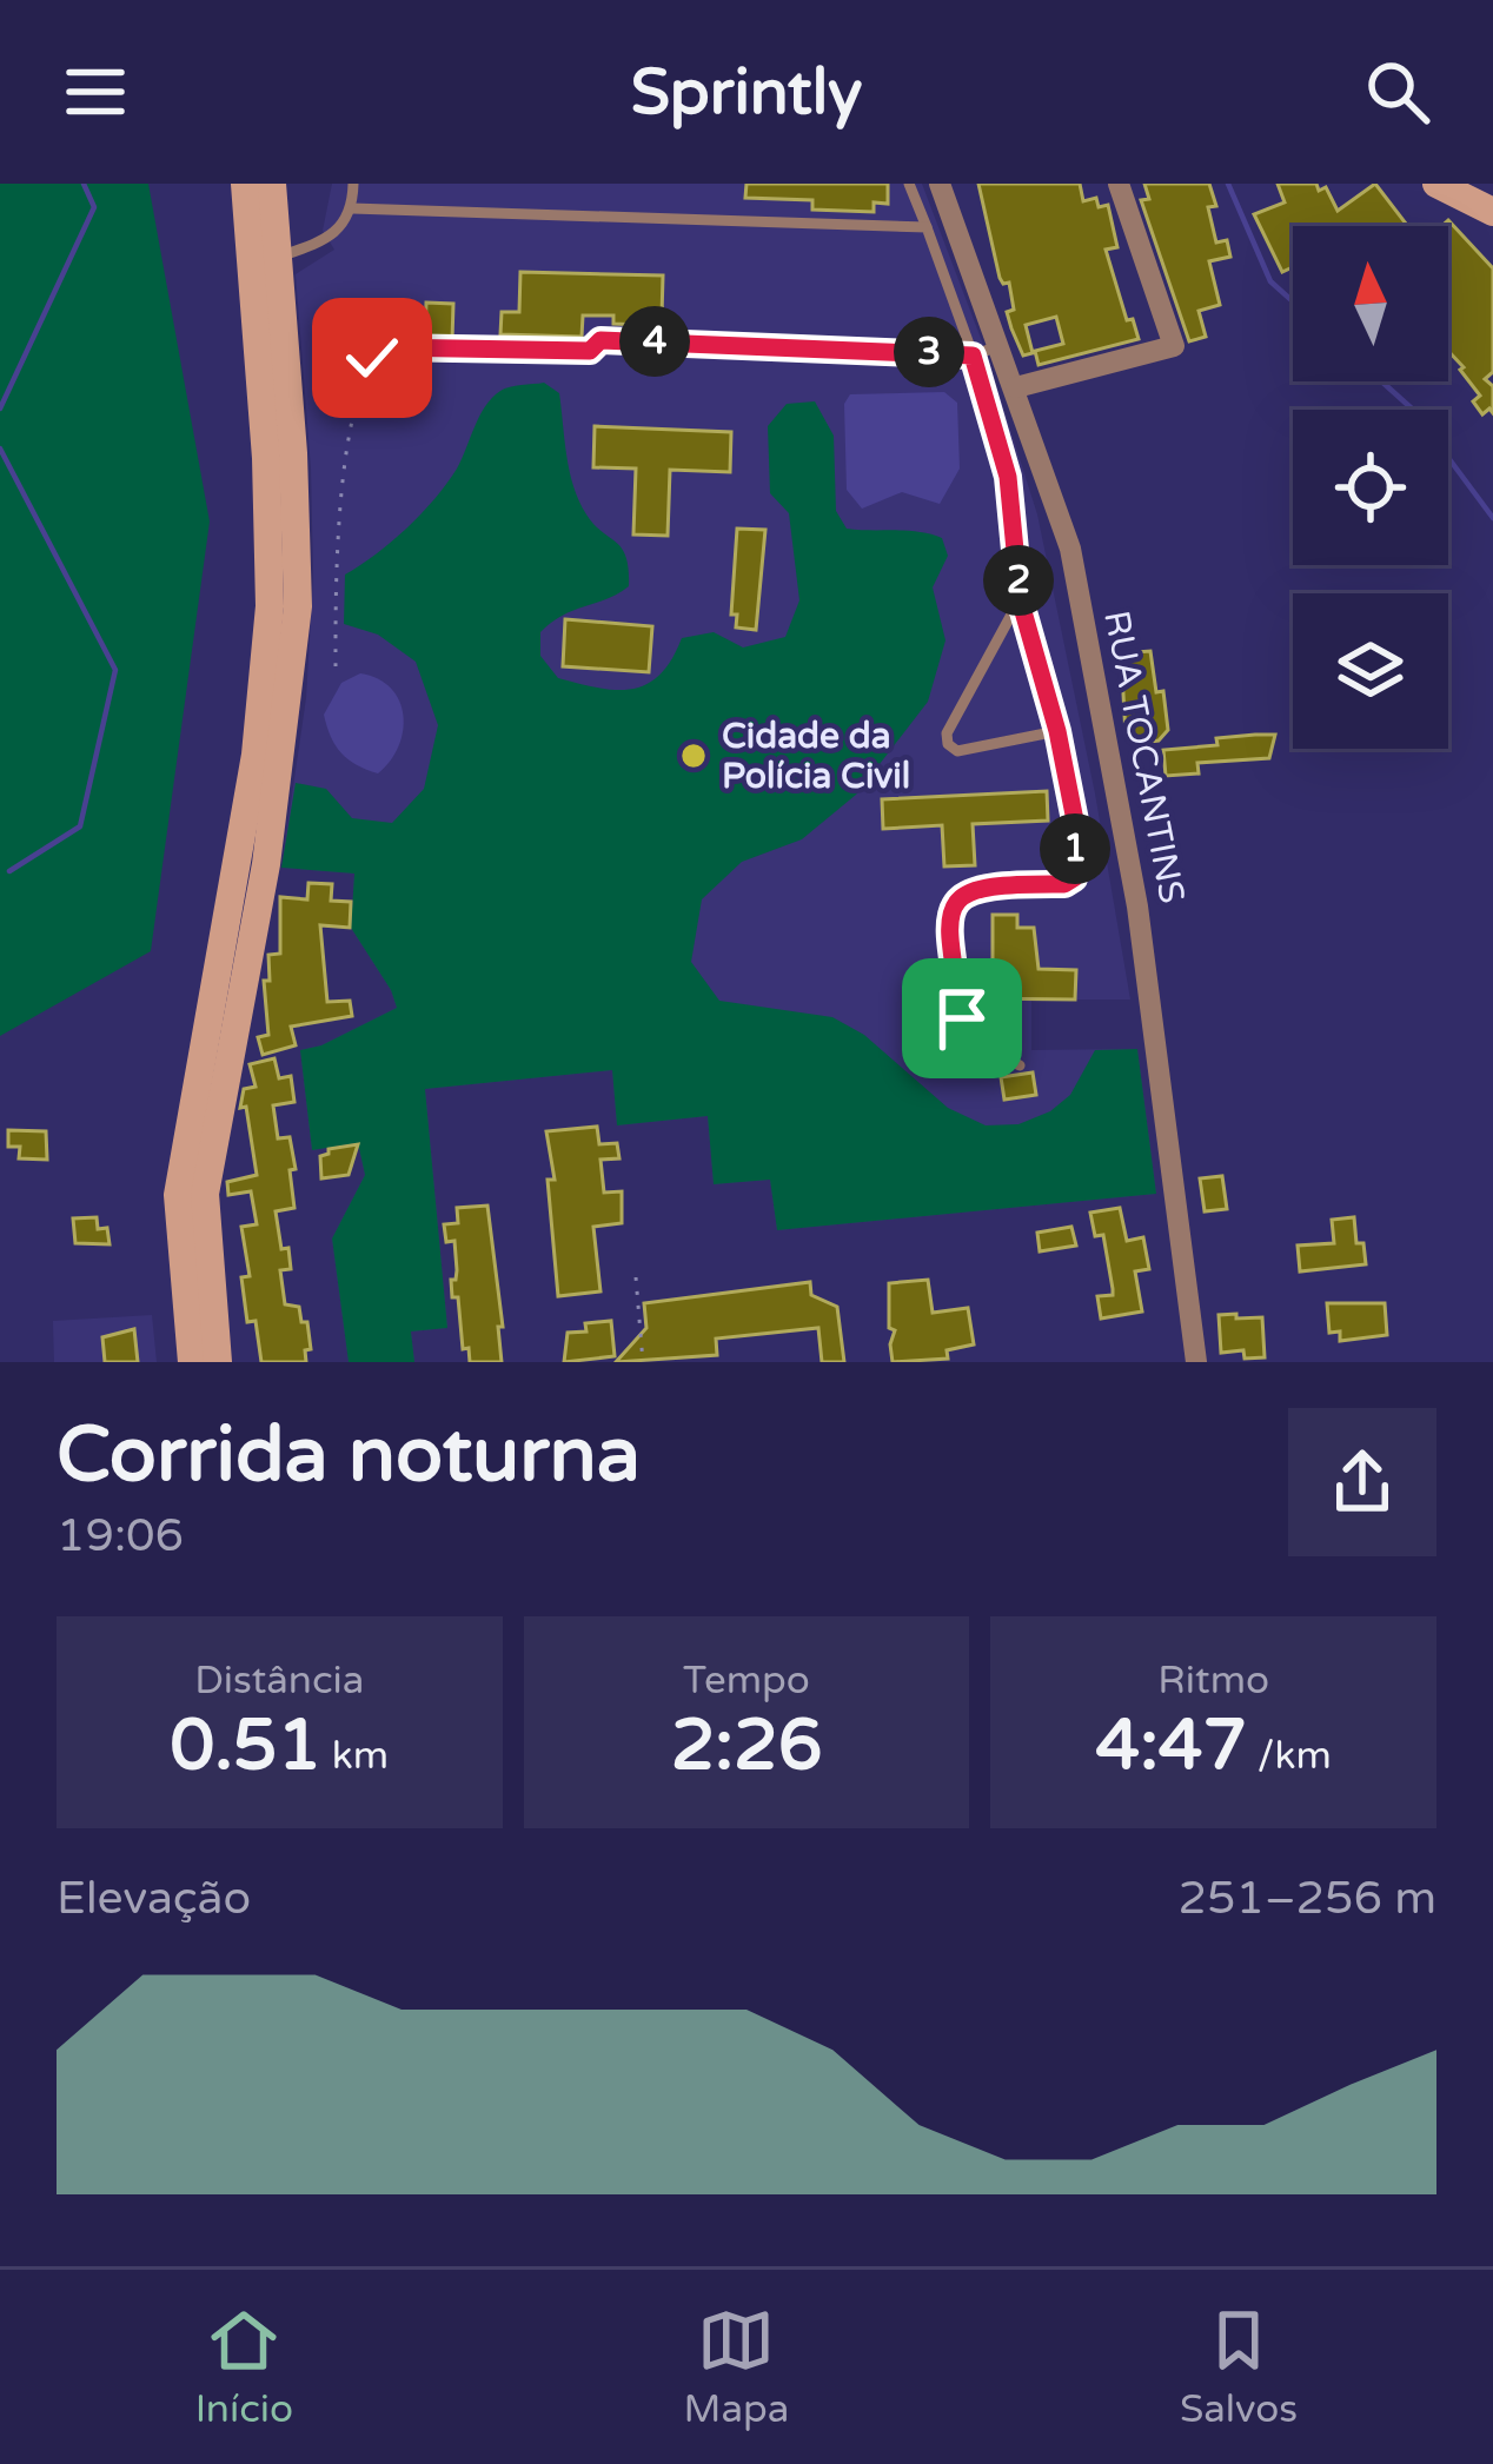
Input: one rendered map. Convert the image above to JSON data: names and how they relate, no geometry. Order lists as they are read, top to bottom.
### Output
{
  "streets": {
    "street": ["RUA TOCANTINS"]
  },
  "places": ["Cidade da Polícia Civil"],
  "north": "top",
  "page": {
    "header": "Sprintly",
    "pins": [
      "4",
      "3",
      "2",
      "1"
    ],
    "heading": ["Corrida noturna", "19:06"],
    "stats": [
      ["Distância", "0.51 km"],
      ["Tempo", "2:26"],
      ["Ritmo", "4:47 /km"]
    ],
    "chart": ["Elevação", "251–256 m"],
    "tabs": ["Início", "Mapa", "Salvos"]
  }
}
